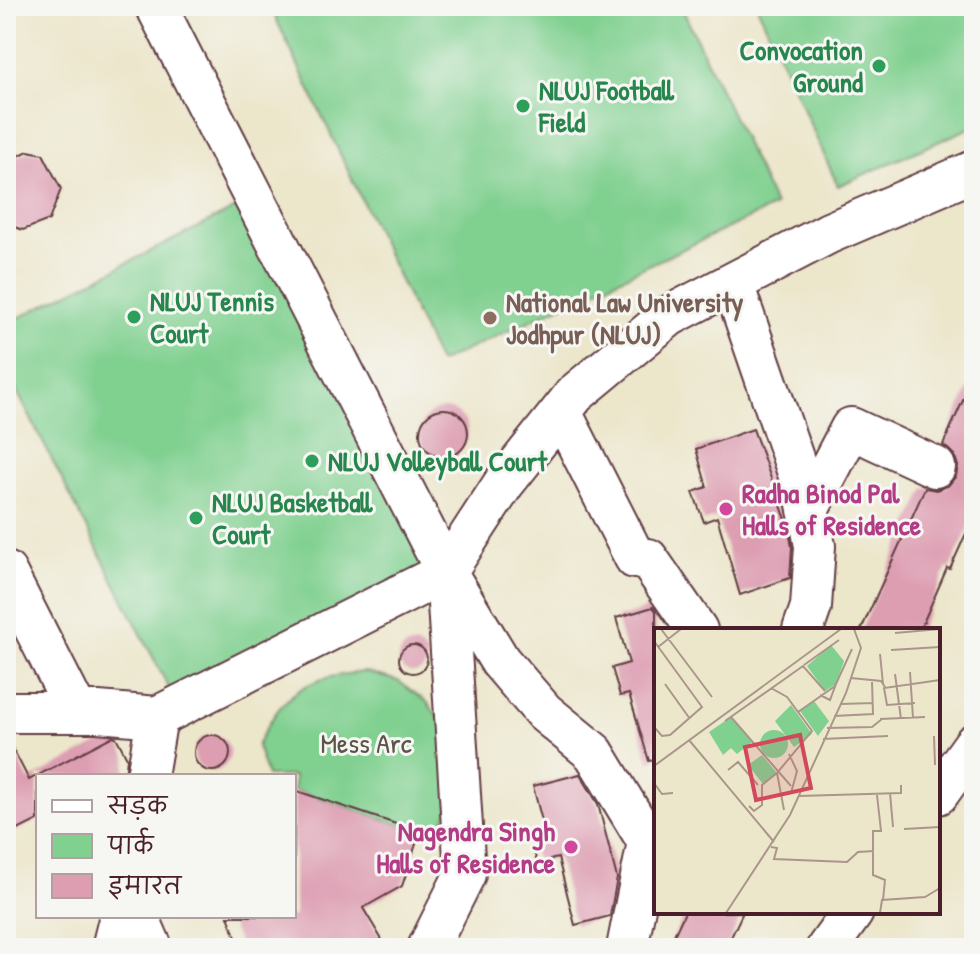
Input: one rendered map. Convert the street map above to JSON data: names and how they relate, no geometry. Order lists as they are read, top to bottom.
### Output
{
  "parks": ["Mess Arc"],
  "places": [
    "Convocation Ground",
    "NLUJ Football Field",
    "NLUJ Tennis Court",
    "National Law University Jodhpur (NLUJ)",
    "NLUJ Volleyball Court",
    "Radha Binod Pal Halls of Residence",
    "NLUJ Basketball Court",
    "Nagendra Singh Halls of Residence"
  ],
  "legend": ["सड़क", "पार्क", "इमारत"]
}
